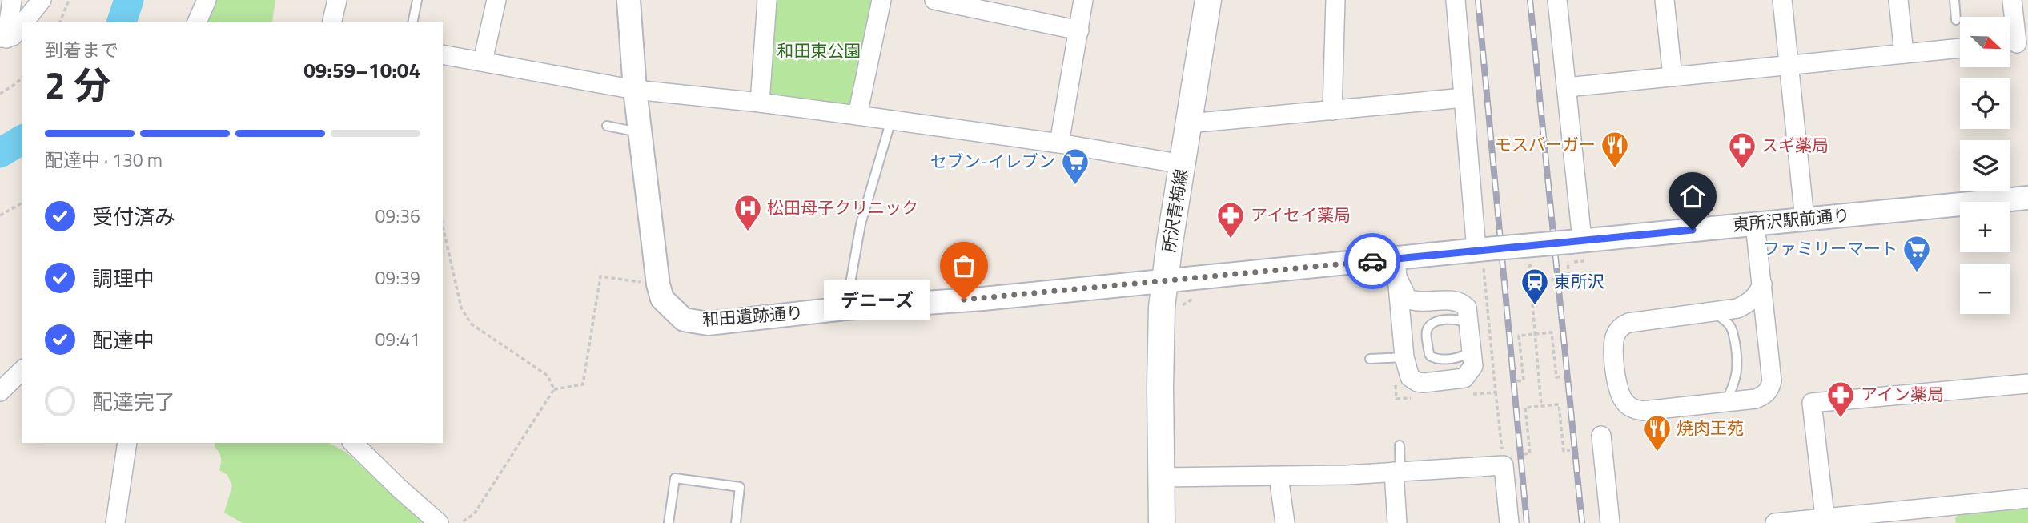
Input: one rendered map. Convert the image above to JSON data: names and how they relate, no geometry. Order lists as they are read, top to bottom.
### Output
{
  "streets": {
    "main road": ["所沢青梅線"],
    "street": ["東所沢駅前通り", "和田遺跡通り"]
  },
  "crossings": [
    ["所沢青梅線", "和田遺跡通り"],
    ["東所沢駅前通り", "和田遺跡通り"]
  ],
  "parks": ["和田東公園"],
  "places": {
    "restaurant": ["モスバーガー", "焼肉王苑"],
    "pharmacy": ["スギ薬局", "アイセイ薬局", "アイン薬局"],
    "supermarket": ["セブン-イレブン", "ファミリーマート"],
    "hospital": ["松田母子クリニック"],
    "other": ["デニーズ"],
    "station": ["東所沢"]
  },
  "north": "bottom right",
  "page": {
    "map_buttons": ["+", "−"],
    "heading": ["2 分", "到着まで", "09:59–10:04"],
    "bar": "配達中 · 130 m",
    "list": [
      ["受付済み", "09:36"],
      ["調理中", "09:39"],
      ["配達中", "09:41"],
      "配達完了"
    ],
    "bubble": "デニーズ"
  }
}
